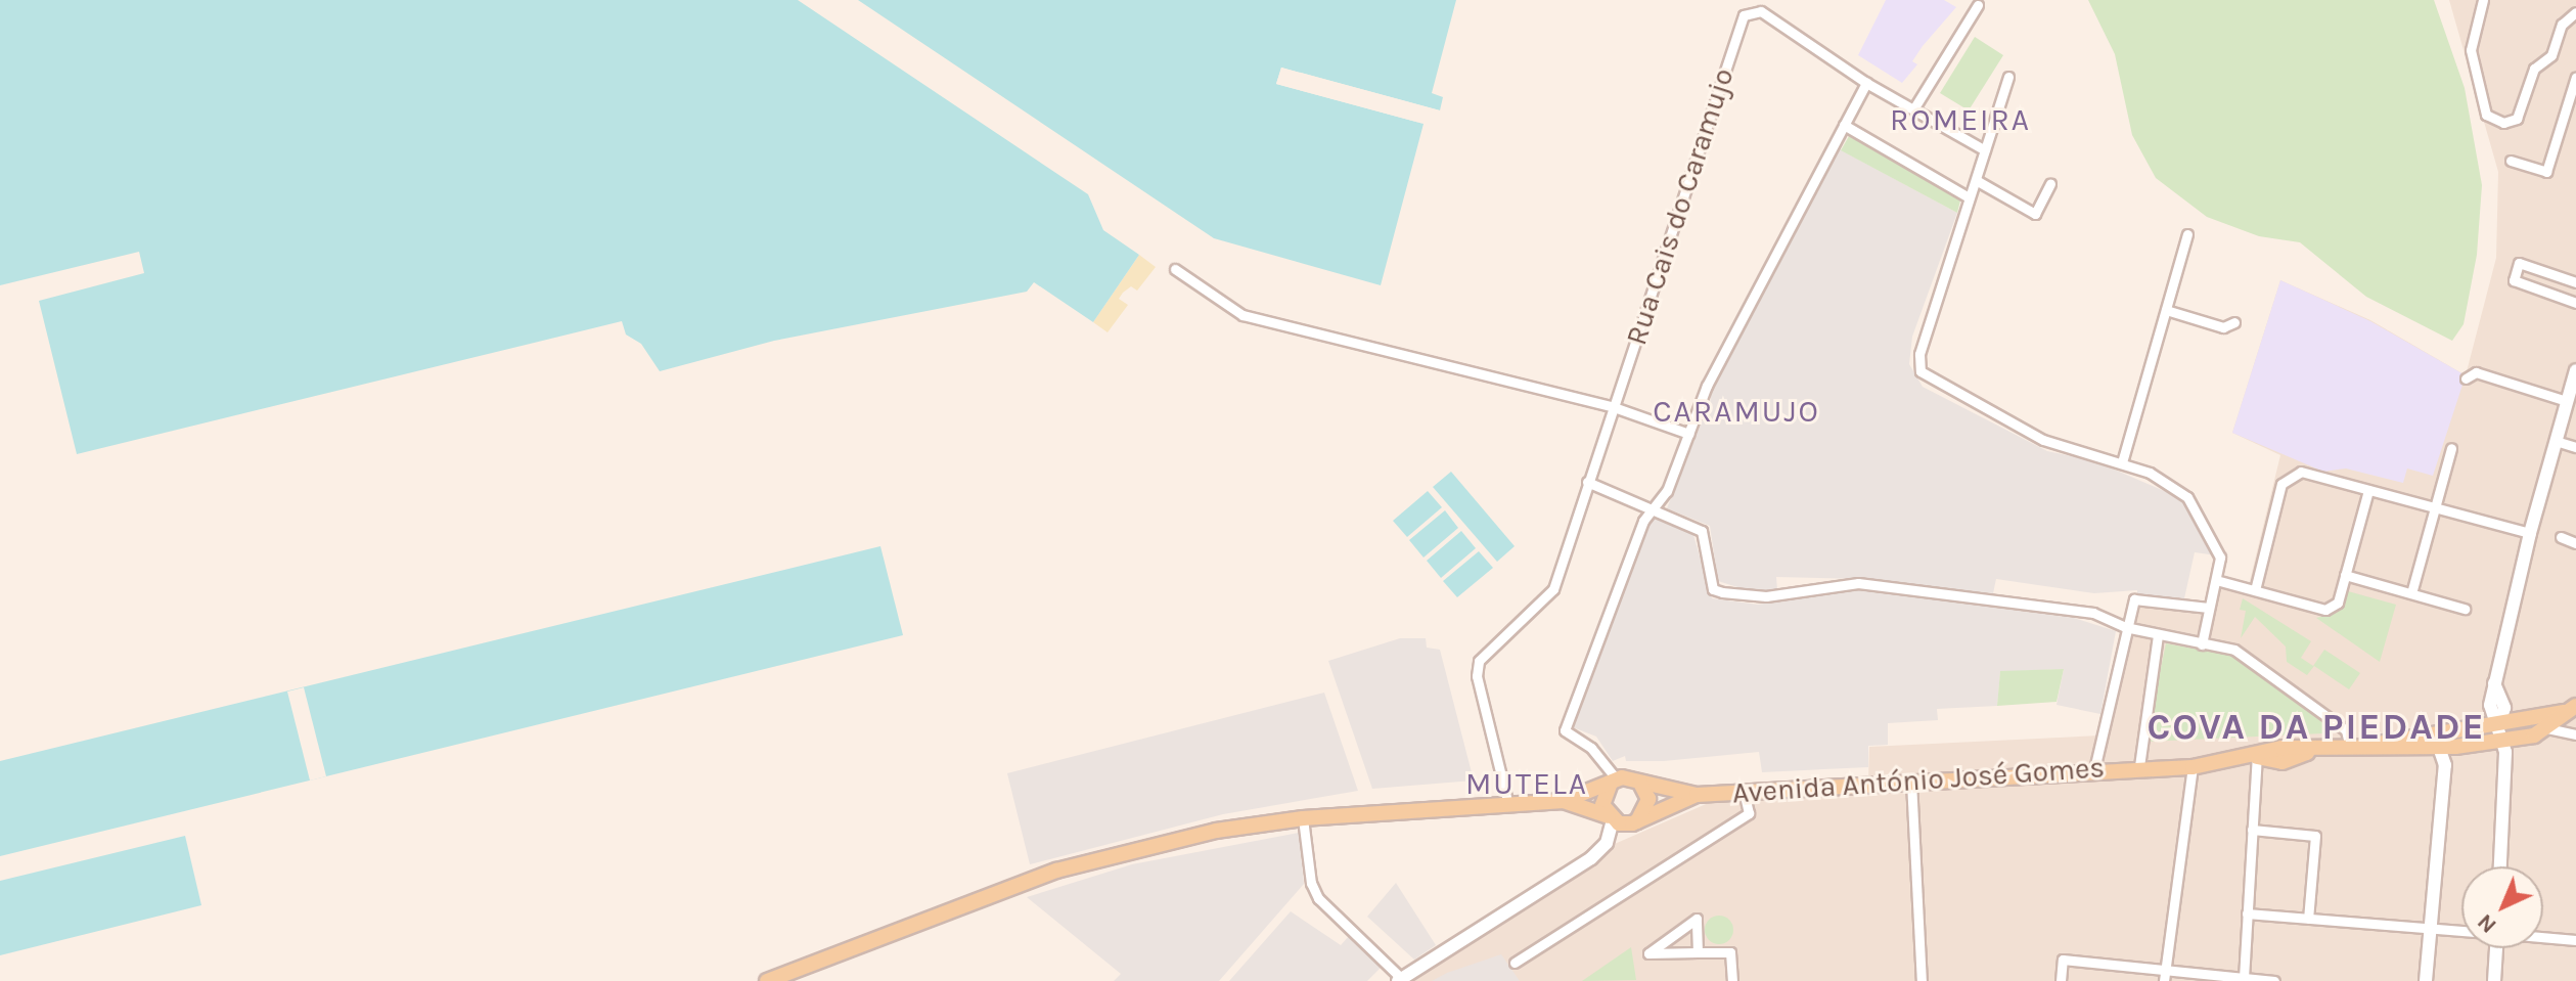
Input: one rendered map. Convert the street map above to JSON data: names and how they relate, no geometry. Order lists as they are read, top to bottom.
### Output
{
  "streets": {
    "main road": ["Avenida António José Gomes"],
    "street": ["Rua Cais do Caramujo"]
  },
  "districts": [
    "ROMEIRA",
    "CARAMUJO",
    "COVA DA PIEDADE",
    "MUTELA"
  ],
  "north": "bottom left"
}
